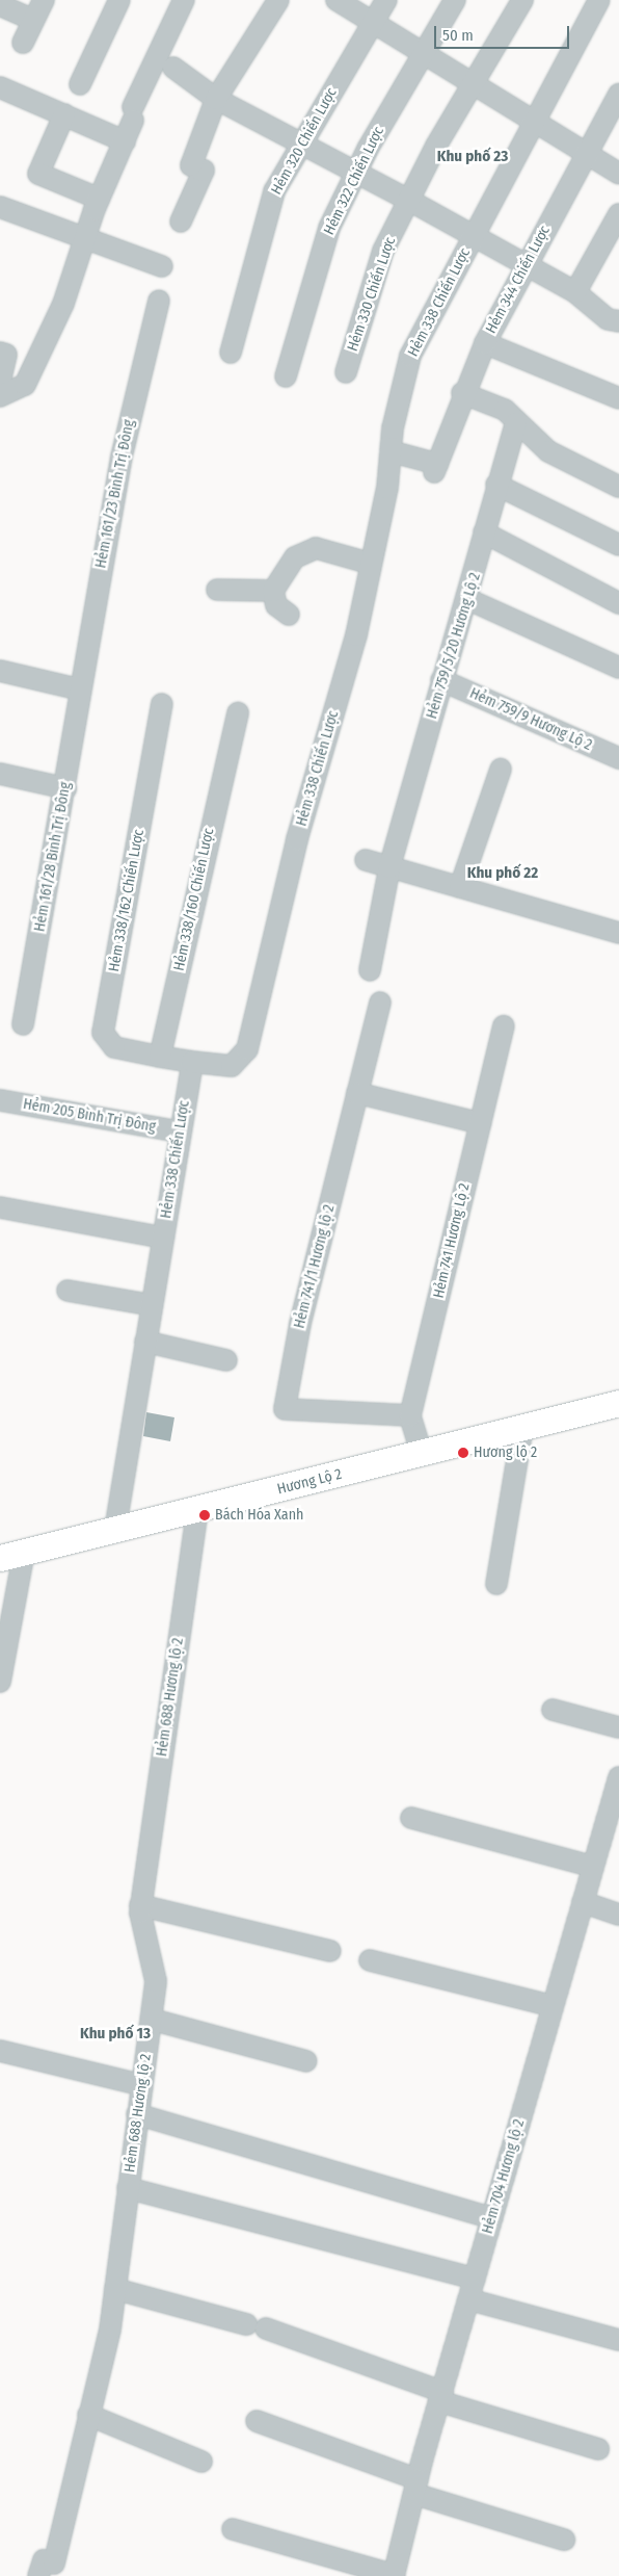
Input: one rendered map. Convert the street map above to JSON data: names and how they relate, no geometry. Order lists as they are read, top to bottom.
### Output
{
  "streets": {
    "main road": ["Hương Lộ 2"],
    "street": [
      "Hẻm 320 Chiến Lược",
      "Hẻm 322 Chiến Lược",
      "Hẻm 344 Chiến Lược",
      "Hẻm 330 Chiến Lược",
      "Hẻm 338 Chiến Lược",
      "Hẻm 161/23 Bình Trị Đông",
      "Hẻm 759/5/20 Hương Lộ 2",
      "Hẻm 759/9 Hương Lộ 2",
      "Hẻm 161/28 Bình Trị Đông",
      "Hẻm 338/160 Chiến Lược",
      "Hẻm 338/162 Chiến Lược",
      "Hẻm 205 Bình Trị Đông",
      "Hẻm 741 Hương Lộ 2",
      "Hẻm 741/1 Hương lộ 2",
      "Hẻm 688 Hương lộ 2",
      "Hẻm 704 Hương lộ 2"
    ]
  },
  "crossings": [
    ["Hẻm 344 Chiến Lược", "Hẻm 338 Chiến Lược"],
    ["Hẻm 338 Chiến Lược", "Hẻm 205 Bình Trị Đông"],
    ["Hẻm 338 Chiến Lược", "Hương Lộ 2"],
    ["Hẻm 161/23 Bình Trị Đông", "Hẻm 161/28 Bình Trị Đông"],
    ["Hẻm 759/5/20 Hương Lộ 2", "Hẻm 759/9 Hương Lộ 2"],
    ["Hẻm 338/160 Chiến Lược", "Hẻm 338/162 Chiến Lược"],
    ["Hẻm 741 Hương Lộ 2", "Hẻm 741/1 Hương lộ 2"],
    ["Hẻm 741 Hương Lộ 2", "Hương Lộ 2"],
    ["Hương Lộ 2", "Hẻm 688 Hương lộ 2"]
  ],
  "districts": ["Khu phố 23", "Khu phố 22", "Khu phố 13"],
  "places": ["Hương lộ 2", "Bách Hóa Xanh"],
  "scale_bar": "50 m"
}
